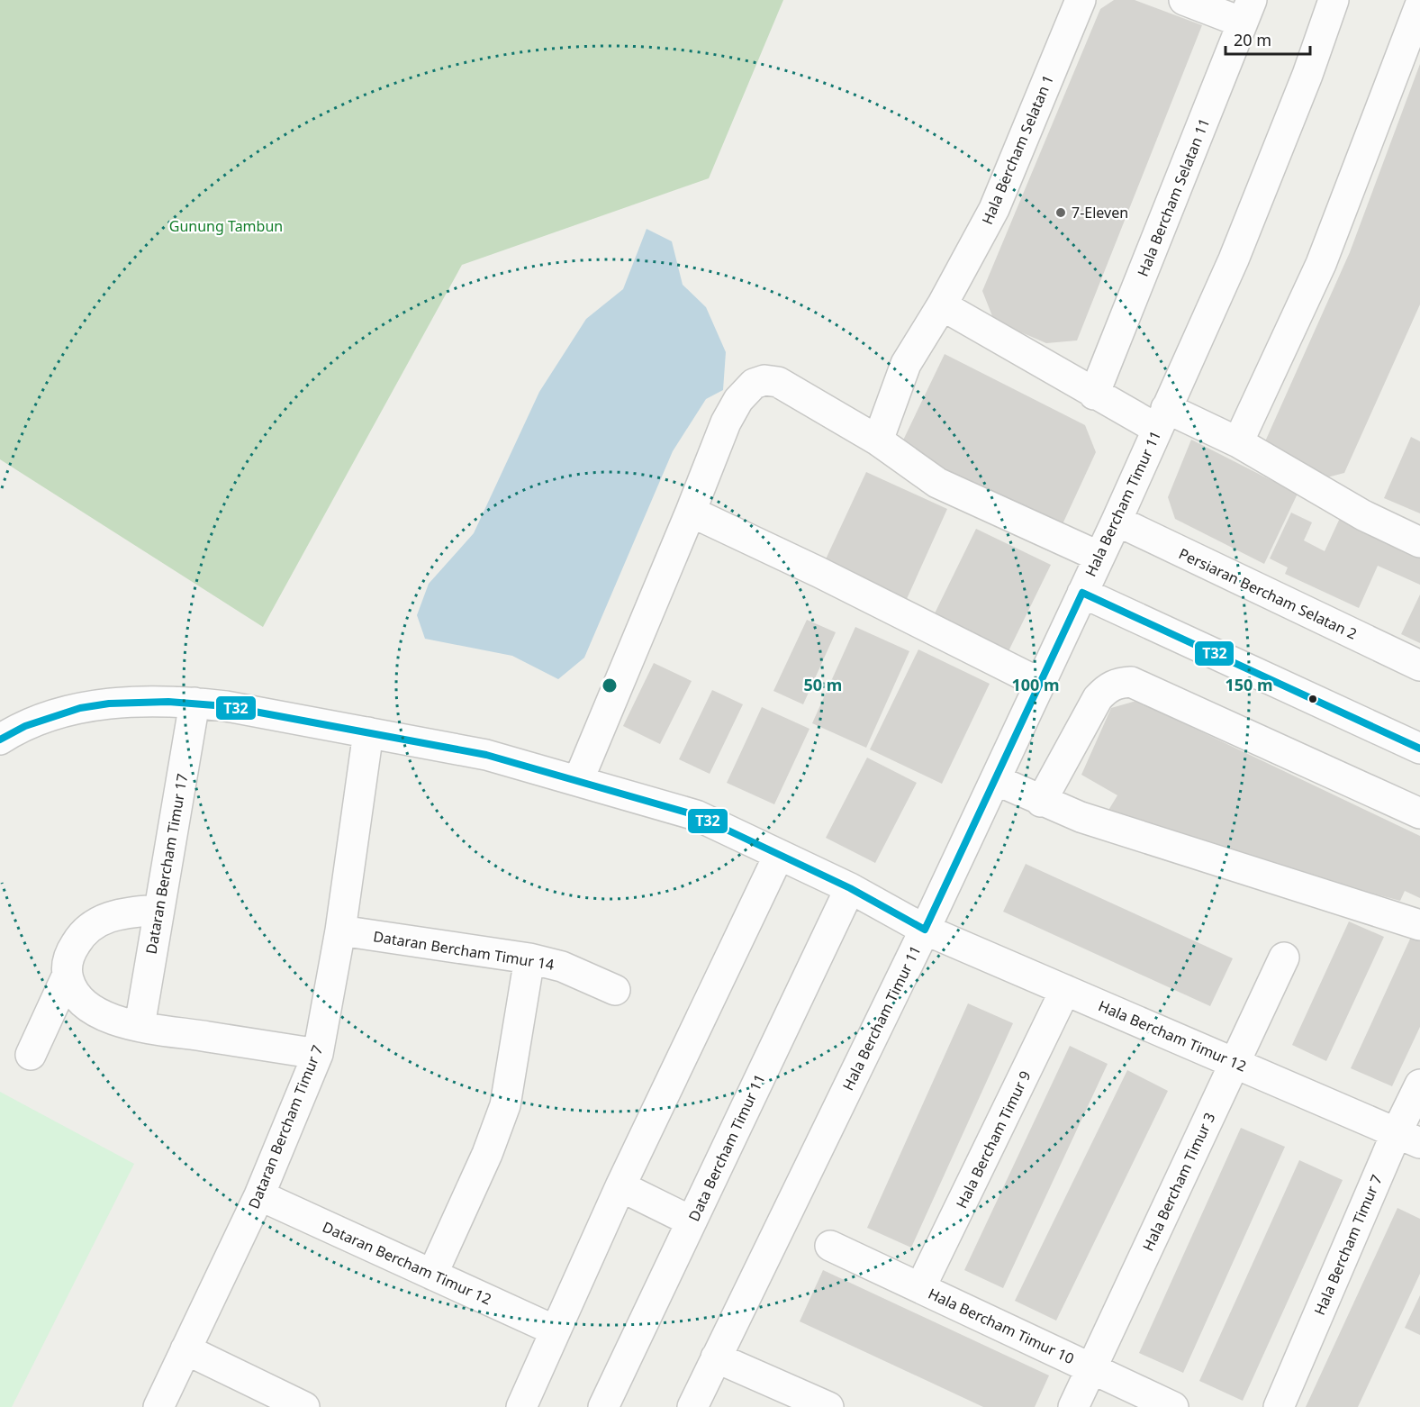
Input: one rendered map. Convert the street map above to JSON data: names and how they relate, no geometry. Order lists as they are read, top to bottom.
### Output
{
  "streets": {
    "street": [
      "Hala Bercham Selatan 1",
      "Hala Bercham Selatan 11",
      "Hala Bercham Timur 11",
      "Persiaran Bercham Selatan 2",
      "Dataran Bercham Timur 17",
      "Dataran Bercham Timur 14",
      "Hala Bercham Timur 12",
      "Dataran Bercham Timur 7",
      "Hala Bercham Timur 9",
      "Data Bercham Timur 11",
      "Hala Bercham Timur 3",
      "Hala Bercham Timur 7",
      "Dataran Bercham Timur 12",
      "Hala Bercham Timur 10"
    ]
  },
  "crossings": [
    ["Hala Bercham Timur 11", "Persiaran Bercham Selatan 2"],
    ["Hala Bercham Timur 11", "Hala Bercham Timur 12"],
    ["Dataran Bercham Timur 17", "Hala Bercham Timur 12"],
    ["Dataran Bercham Timur 14", "Dataran Bercham Timur 7"],
    ["Hala Bercham Timur 12", "Dataran Bercham Timur 7"],
    ["Hala Bercham Timur 12", "Hala Bercham Timur 9"],
    ["Hala Bercham Timur 12", "Data Bercham Timur 11"],
    ["Hala Bercham Timur 12", "Hala Bercham Timur 3"],
    ["Hala Bercham Timur 12", "Hala Bercham Timur 7"],
    ["Dataran Bercham Timur 7", "Dataran Bercham Timur 12"],
    ["Hala Bercham Timur 9", "Hala Bercham Timur 10"],
    ["Hala Bercham Timur 3", "Hala Bercham Timur 10"]
  ],
  "parks": ["Gunung Tambun"],
  "places": ["7-Eleven"],
  "lines": ["transit line T32"],
  "scale_bar": "20 m",
  "rings": ["50 m", "100 m", "150 m"]
}
